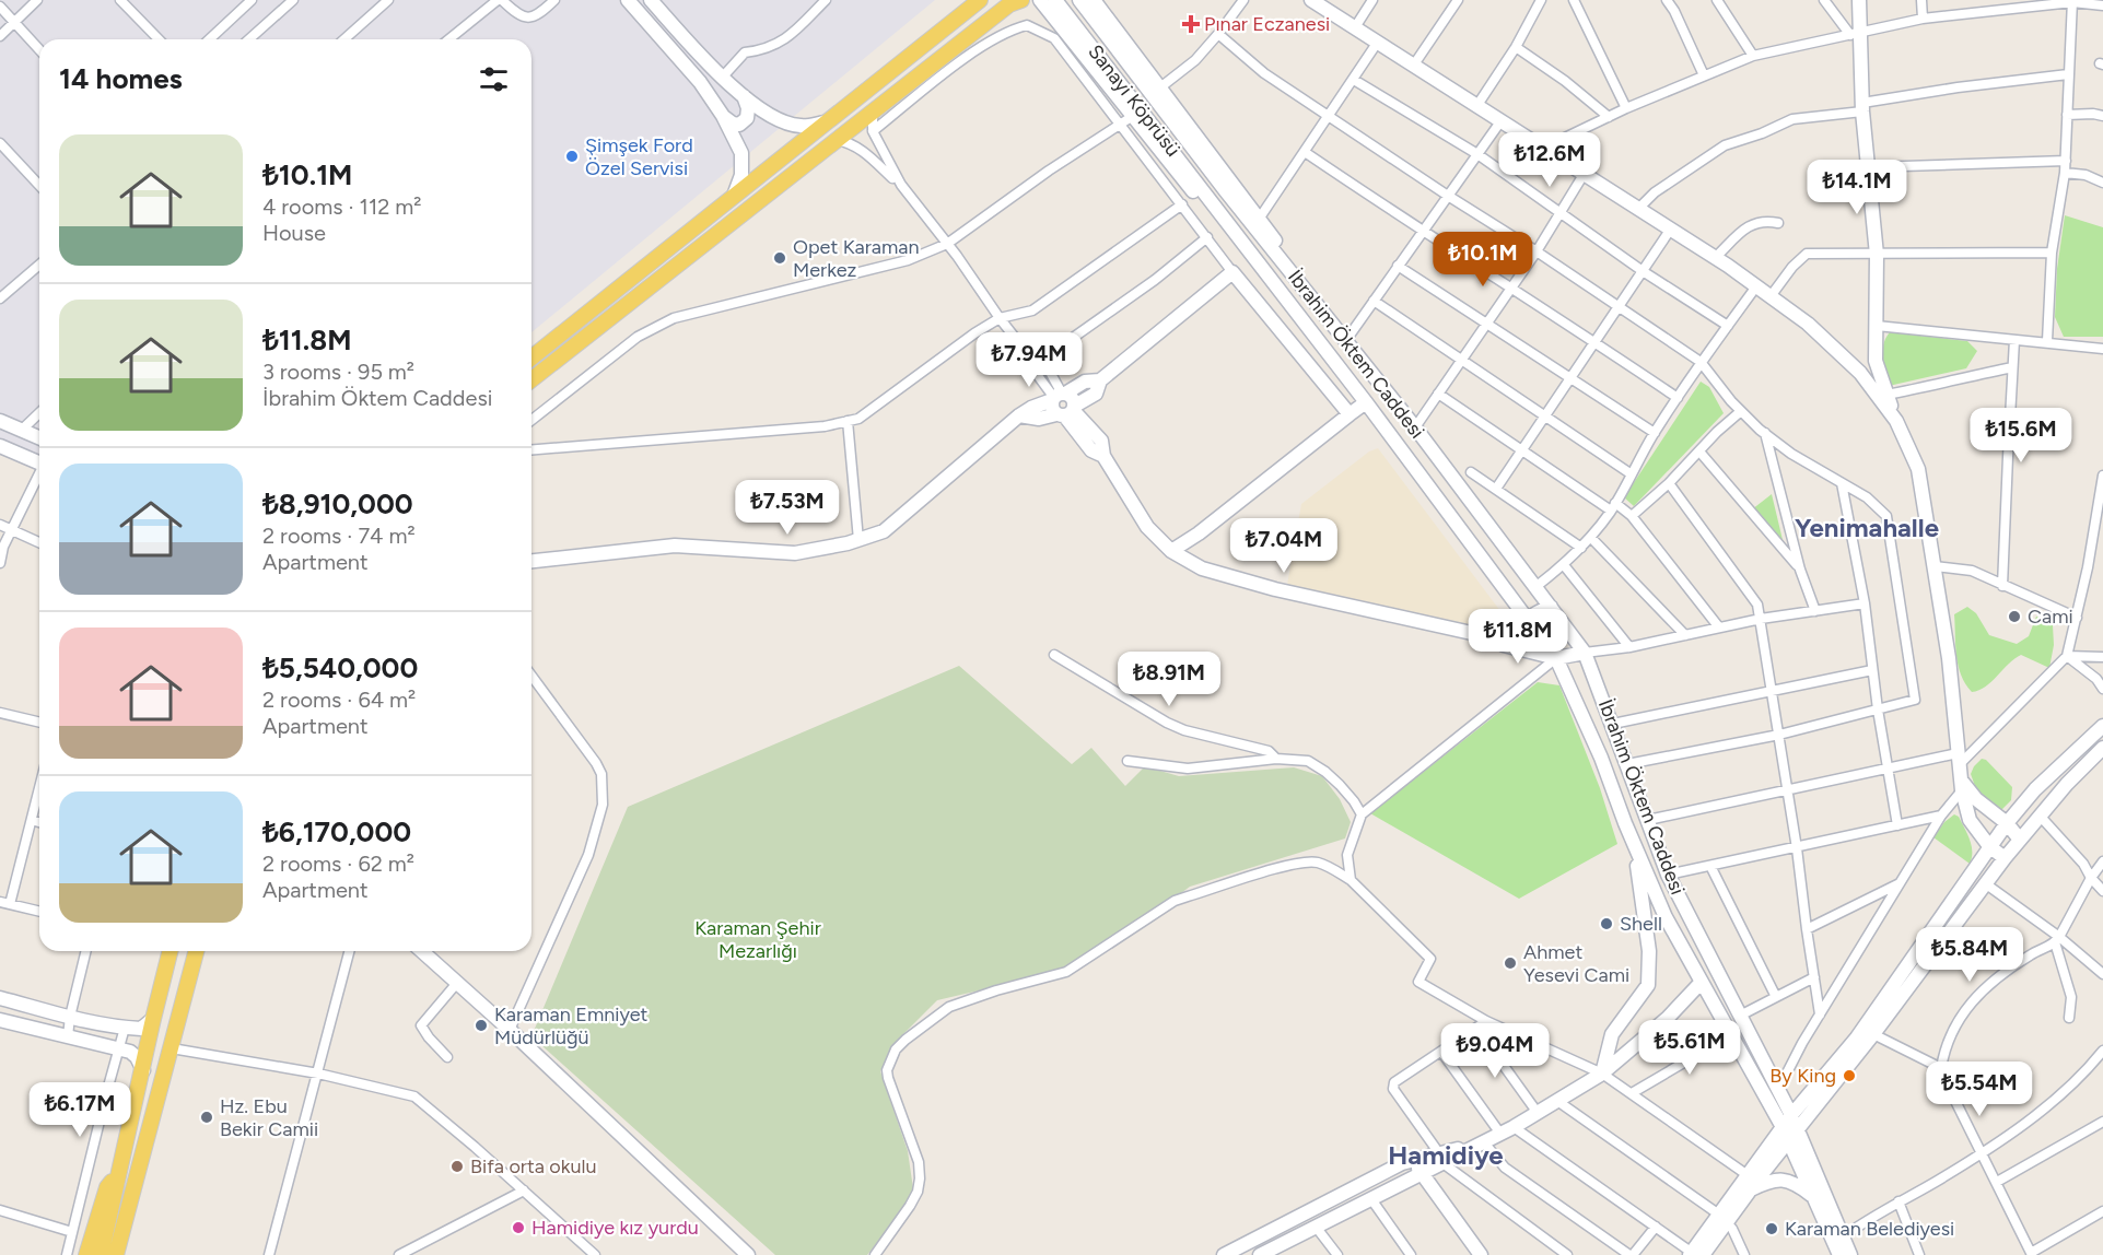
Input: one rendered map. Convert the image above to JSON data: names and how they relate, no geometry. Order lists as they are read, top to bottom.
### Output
{
  "streets": {
    "main road": ["Sanayi Köprüsü", "İbrahim Öktem Caddesi"]
  },
  "crossings": [
    ["Sanayi Köprüsü", "İbrahim Öktem Caddesi"]
  ],
  "districts": ["Yenimahalle", "Hamidiye"],
  "parks": ["Karaman Şehir Mezarlığı"],
  "places": {
    "health": ["Pınar Eczanesi"],
    "other": [
      "Şimşek Ford Özel Servisi",
      "Opet Karaman Merkez",
      "Cami",
      "Shell",
      "Ahmet Yesevi Cami",
      "Karaman Emniyet Müdürlüğü",
      "By King",
      "Hz. Ebu Bekir Camii",
      "Bifa orta okulu",
      "Hamidiye kız yurdu",
      "Karaman Belediyesi"
    ]
  },
  "page": {
    "heading": "14 homes",
    "list": [
      {
        "name": "₺10.1M",
        "note": "4 rooms · 112 m² · House"
      },
      {
        "name": "₺11.8M",
        "note": "3 rooms · 95 m² · İbrahim Öktem Caddesi"
      },
      {
        "name": "₺8,910,000",
        "note": "2 rooms · 74 m² · Apartment"
      },
      {
        "name": "₺5,540,000",
        "note": "2 rooms · 64 m² · Apartment"
      },
      {
        "name": "₺6,170,000",
        "note": "2 rooms · 62 m² · Apartment"
      }
    ],
    "price": [
      "₺12.6M",
      "₺14.1M",
      "₺10.1M",
      "₺7.94M",
      "₺15.6M",
      "₺7.53M",
      "₺7.04M",
      "₺11.8M",
      "₺8.91M",
      "₺5.84M",
      "₺5.61M",
      "₺9.04M",
      "₺5.54M",
      "₺6.17M"
    ]
  }
}
